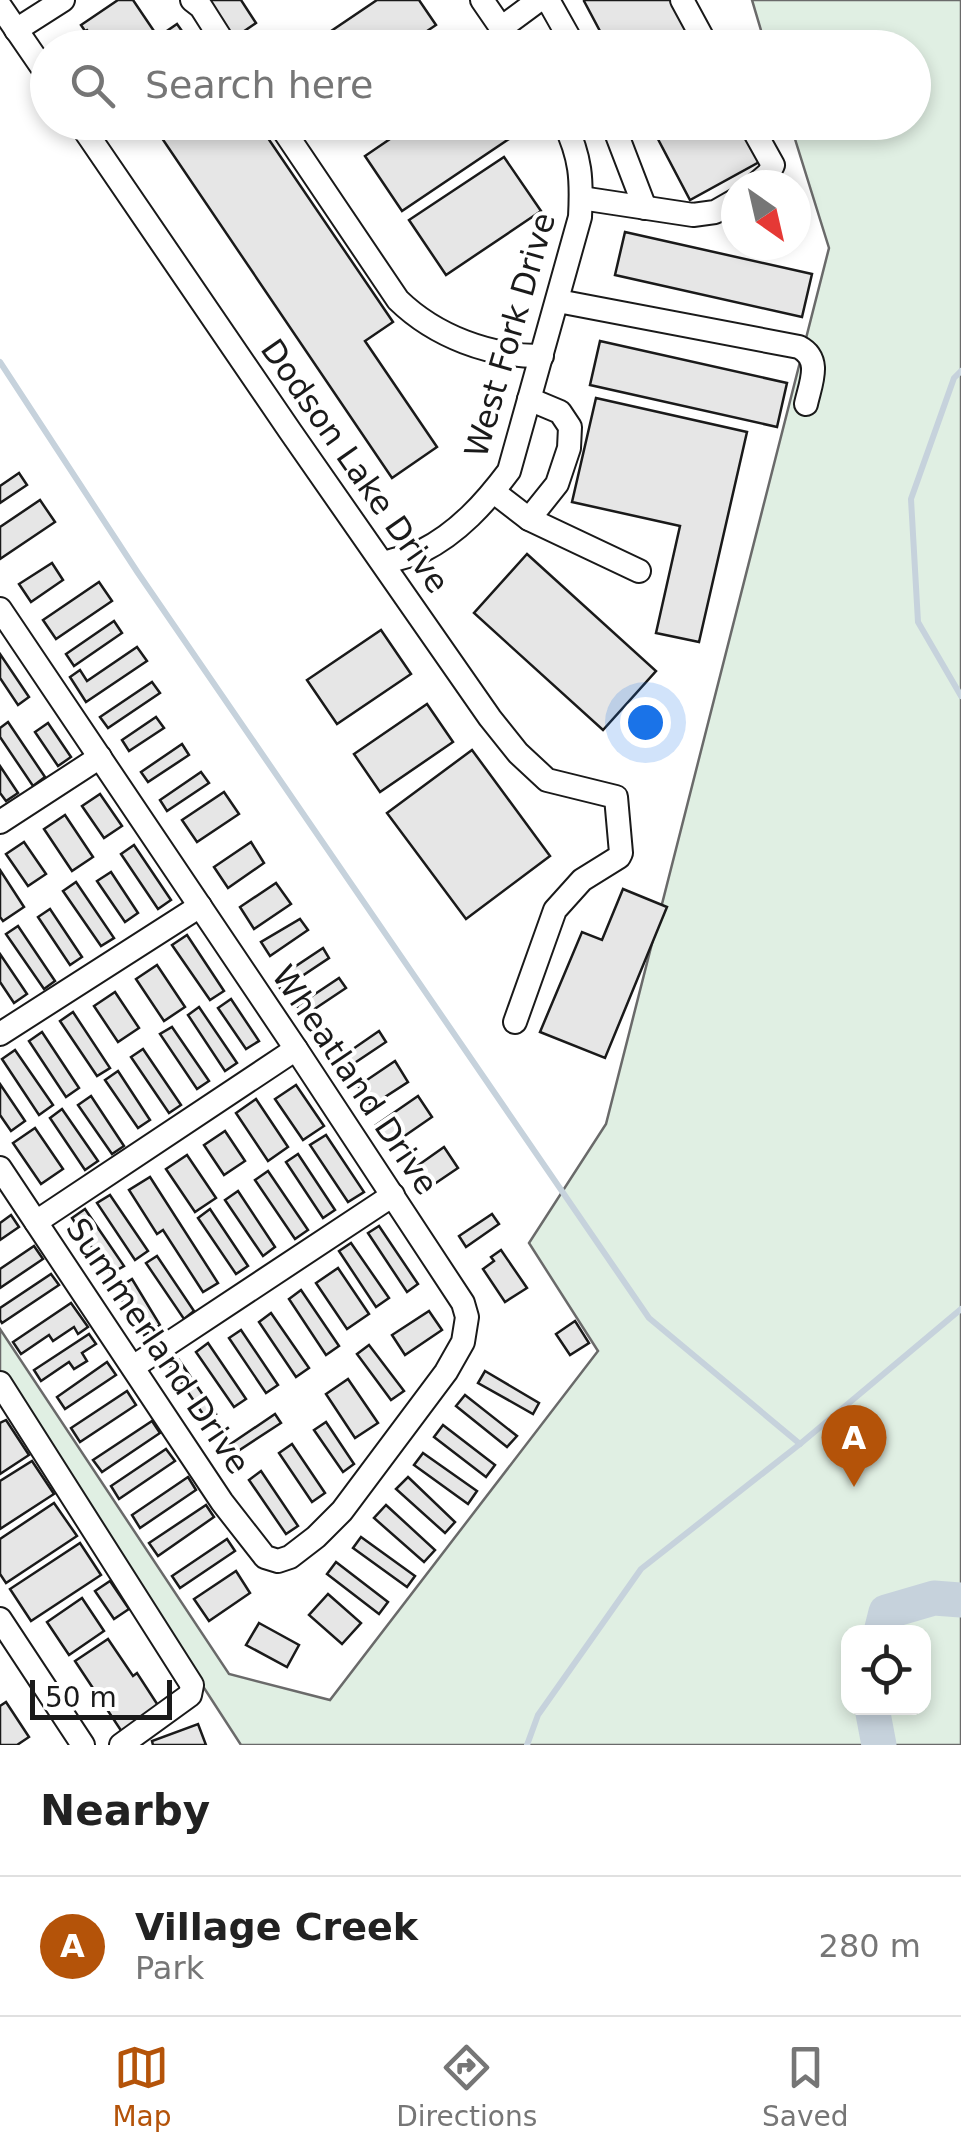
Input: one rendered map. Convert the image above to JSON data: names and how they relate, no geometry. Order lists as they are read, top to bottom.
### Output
{
  "streets": {
    "street": [
      "West Fork Drive",
      "Dodson Lake Drive",
      "Wheatland Drive",
      "Summerland Drive"
    ]
  },
  "crossings": [
    ["West Fork Drive", "Dodson Lake Drive"],
    ["Wheatland Drive", "Summerland Drive"]
  ],
  "scale_bar": "50 m",
  "north": "bottom right",
  "page": {
    "search": "Search here",
    "pins": "A",
    "scale": "50 m",
    "heading": "Nearby",
    "list": [
      {
        "mark": "A",
        "name": "Village Creek",
        "note": "Park",
        "value": "280 m"
      }
    ],
    "nav": ["Map", "Directions", "Saved"]
  }
}
